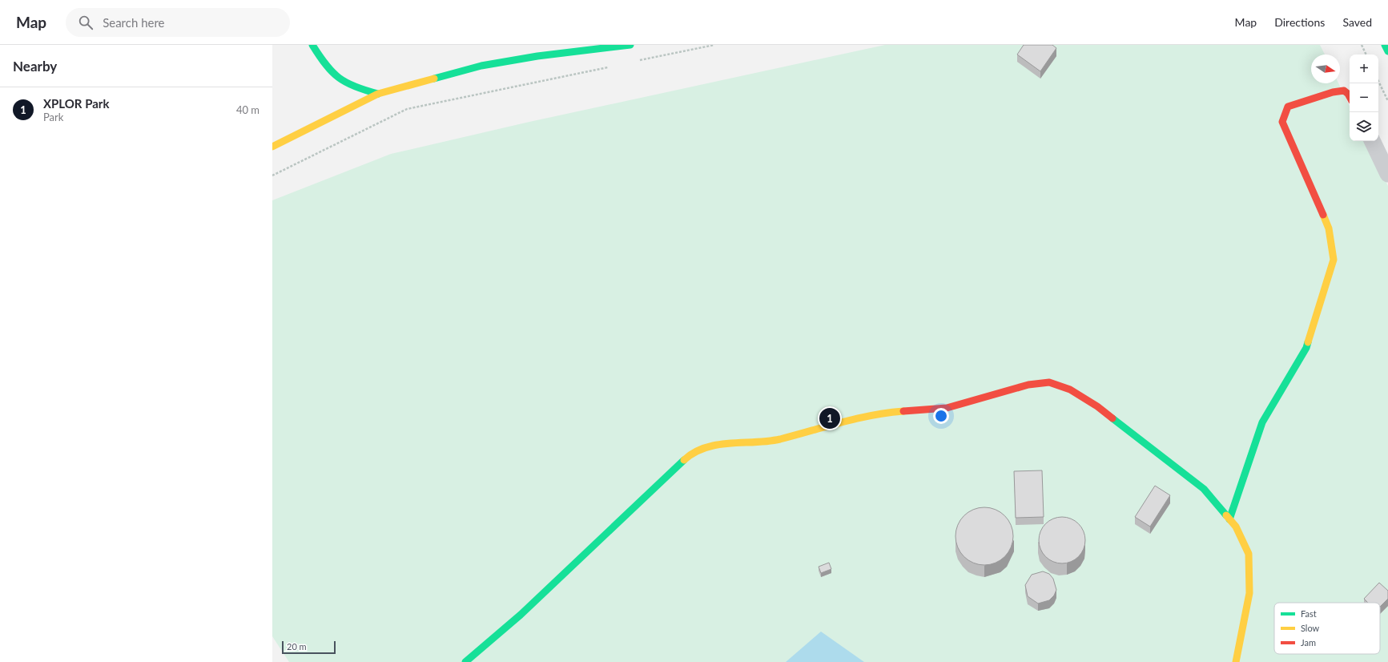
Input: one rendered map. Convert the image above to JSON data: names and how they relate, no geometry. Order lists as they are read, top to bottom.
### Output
{
  "legend": ["Fast", "Slow", "Jam"],
  "scale_bar": "20 m",
  "north": "right",
  "page": {
    "header": "Map",
    "search": "Search here",
    "nav": ["Map", "Directions", "Saved"],
    "heading": "Nearby",
    "map_buttons": ["+", "−"],
    "list": [
      {
        "mark": "1",
        "name": "XPLOR Park",
        "note": "Park",
        "value": "40 m"
      }
    ],
    "pins": "1",
    "scale": "20 m"
  }
}
